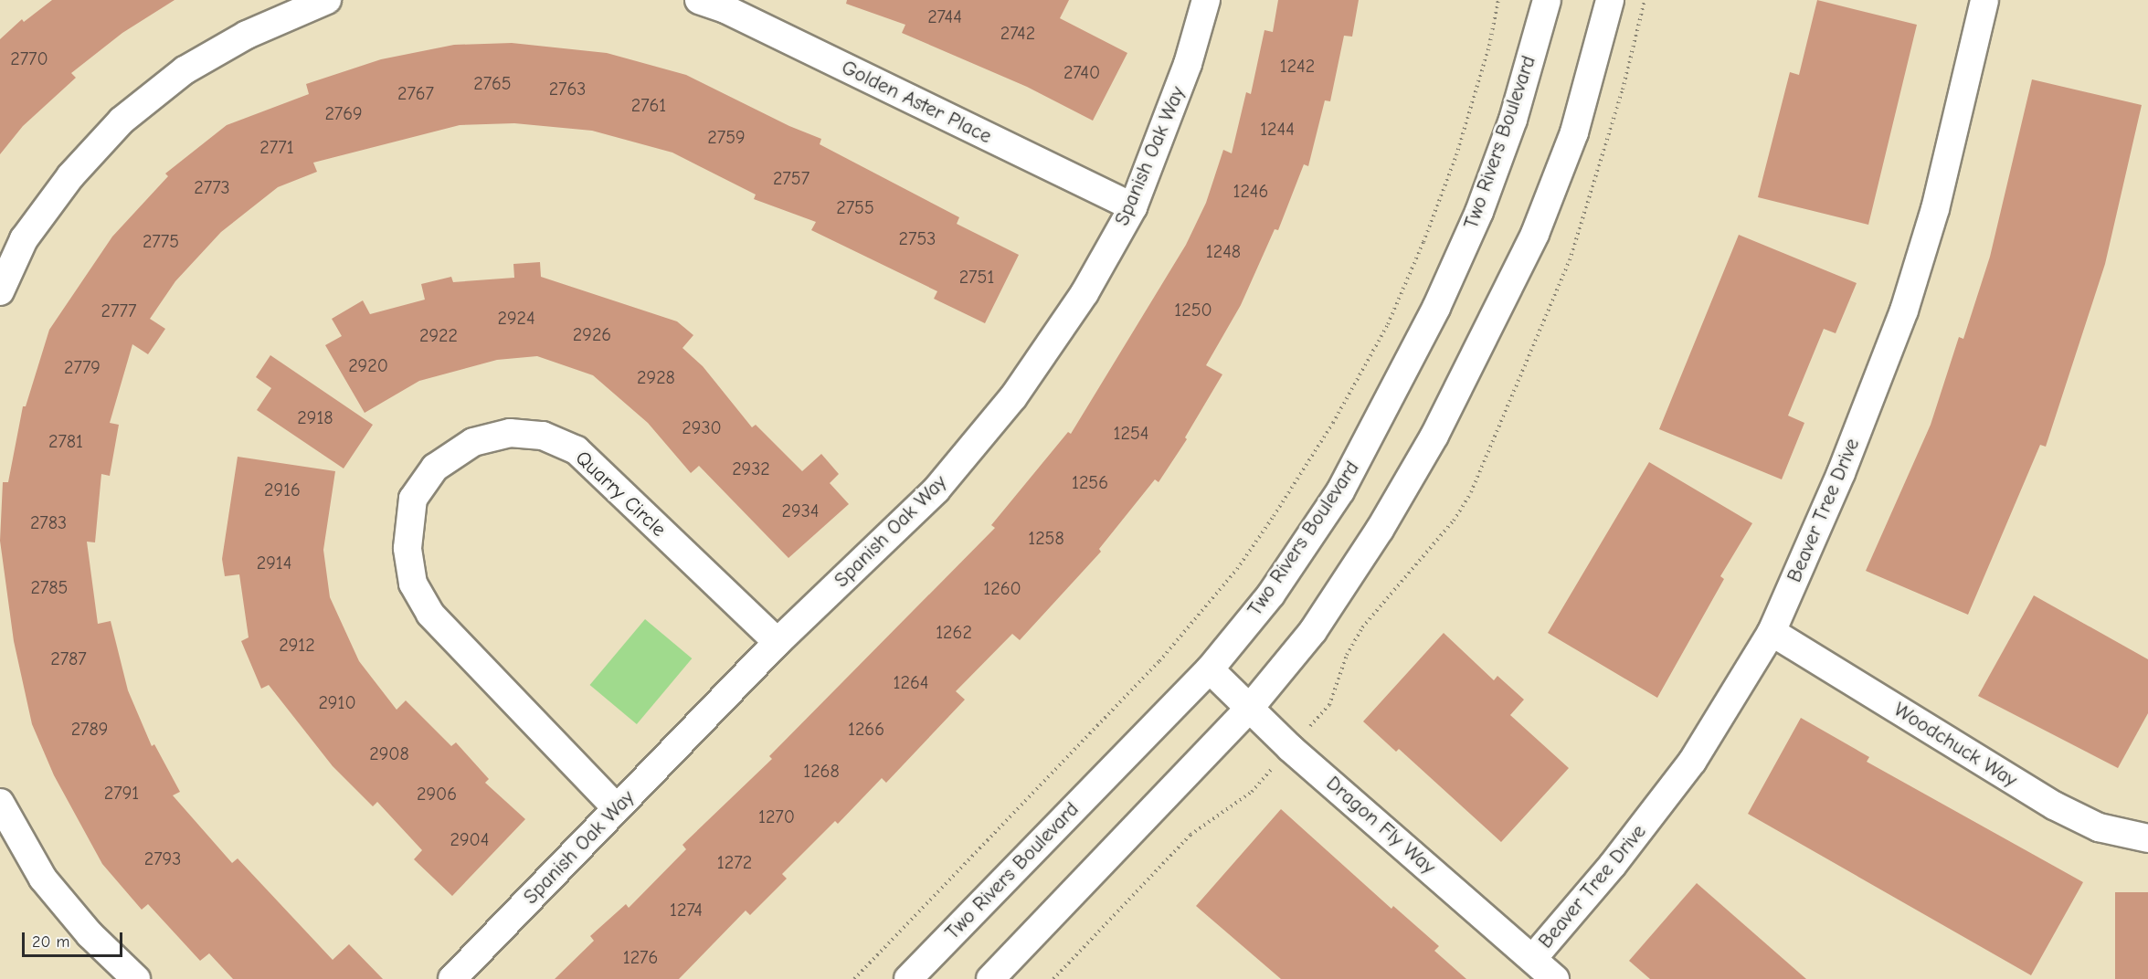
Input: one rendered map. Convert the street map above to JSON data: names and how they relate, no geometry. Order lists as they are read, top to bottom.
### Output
{
  "streets": {
    "street": [
      "Golden Aster Place",
      "Two Rivers Boulevard",
      "Spanish Oak Way",
      "Quarry Circle",
      "Beaver Tree Drive",
      "Woodchuck Way",
      "Dragon Fly Way"
    ]
  },
  "crossings": [
    ["Golden Aster Place", "Spanish Oak Way"],
    ["Two Rivers Boulevard", "Dragon Fly Way"],
    ["Spanish Oak Way", "Quarry Circle"],
    ["Beaver Tree Drive", "Woodchuck Way"],
    ["Beaver Tree Drive", "Dragon Fly Way"]
  ],
  "house_numbers": [
    "2744",
    "2742",
    "2770",
    "1242",
    "2740",
    "2765",
    "2763",
    "2767",
    "2761",
    "2769",
    "1244",
    "2759",
    "2771",
    "2757",
    "2773",
    "1246",
    "2755",
    "2753",
    "2775",
    "1248",
    "2751",
    "1250",
    "2777",
    "2924",
    "2926",
    "2922",
    "2920",
    "2779",
    "2928",
    "2918",
    "2930",
    "1254",
    "2781",
    "2932",
    "1256",
    "2916",
    "2934",
    "2783",
    "1258",
    "2914",
    "2785",
    "1260",
    "1262",
    "2912",
    "2787",
    "1264",
    "2910",
    "2789",
    "1266",
    "2908",
    "1268",
    "2791",
    "2906",
    "1270",
    "2904",
    "2793",
    "1272",
    "1274",
    "1276"
  ],
  "scale_bar": "20 m"
}
